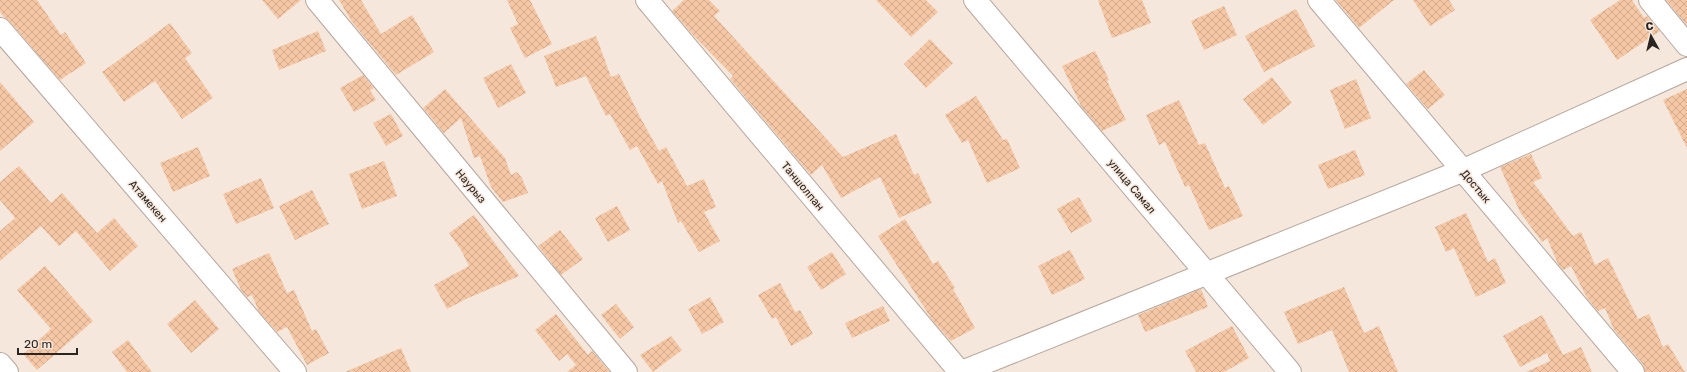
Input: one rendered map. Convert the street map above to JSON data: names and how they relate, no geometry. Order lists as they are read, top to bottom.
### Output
{
  "streets": {
    "street": [
      "Наурыз",
      "Таншолпан",
      "улица Самал",
      "Достык",
      "Атамекен"
    ]
  },
  "scale_bar": "20 m",
  "north": "top"
}
